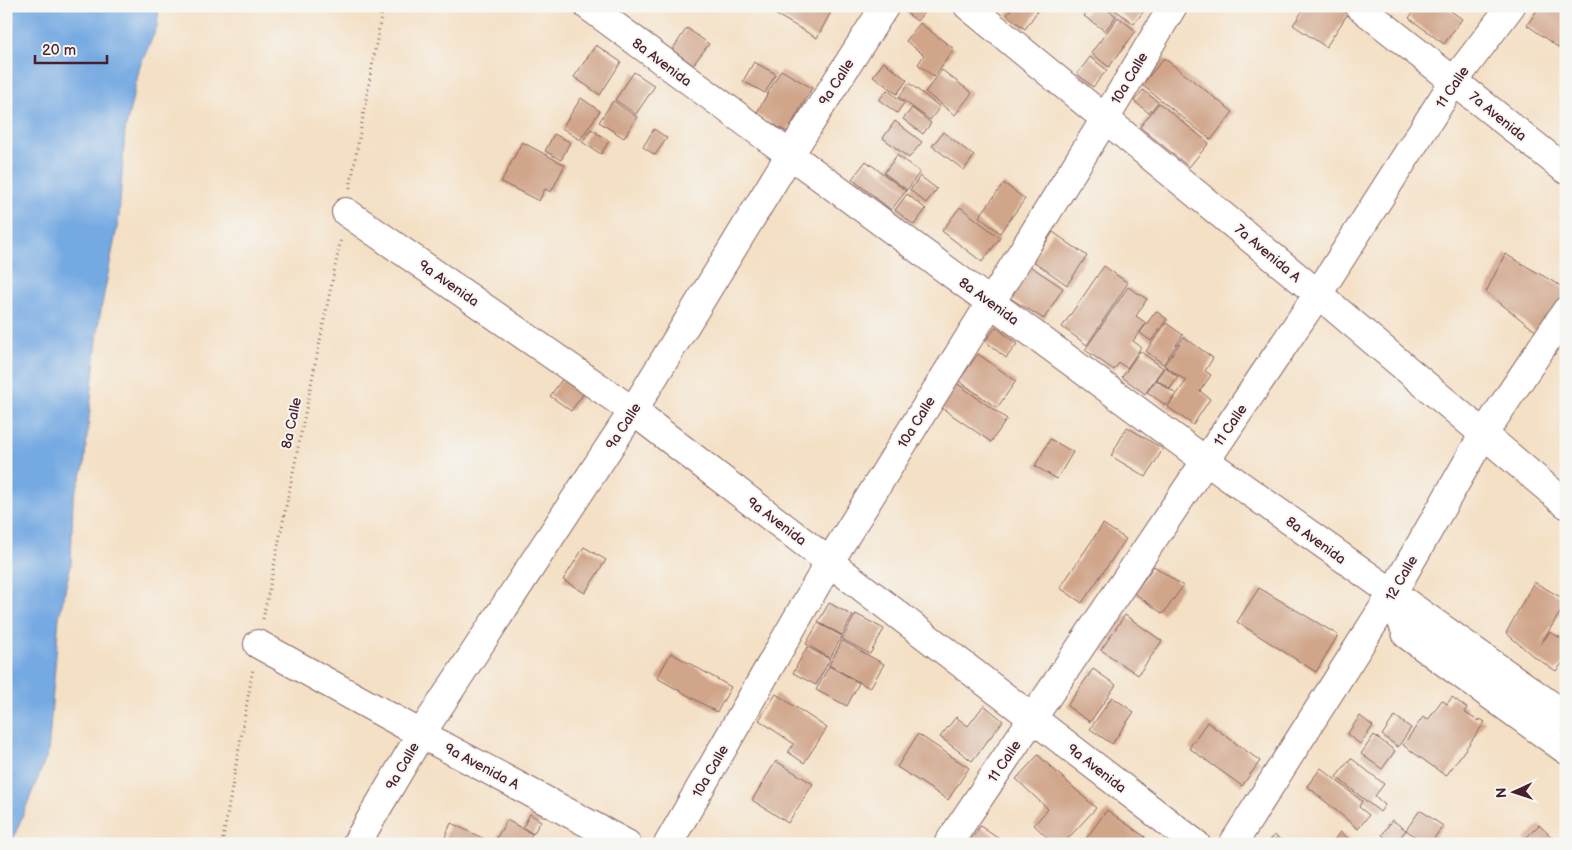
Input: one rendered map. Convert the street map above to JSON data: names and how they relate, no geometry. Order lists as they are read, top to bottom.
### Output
{
  "streets": {
    "street": [
      "8a Avenida",
      "10a Calle",
      "9a Calle",
      "11 Calle",
      "7a Avenida",
      "7a Avenida A",
      "9a Avenida",
      "12 Calle",
      "9a Avenida A"
    ],
    "path": ["8a Calle"]
  },
  "crossings": [
    ["8a Avenida", "10a Calle"],
    ["8a Avenida", "9a Calle"],
    ["8a Avenida", "11 Calle"],
    ["8a Avenida", "12 Calle"],
    ["10a Calle", "7a Avenida A"],
    ["10a Calle", "9a Avenida"],
    ["9a Calle", "9a Avenida"],
    ["9a Calle", "9a Avenida A"],
    ["11 Calle", "7a Avenida"],
    ["11 Calle", "7a Avenida A"],
    ["11 Calle", "9a Avenida"],
    ["7a Avenida A", "12 Calle"],
    ["9a Avenida", "8a Calle"],
    ["8a Calle", "9a Avenida A"]
  ],
  "scale_bar": "20 m",
  "north": "left"
}
